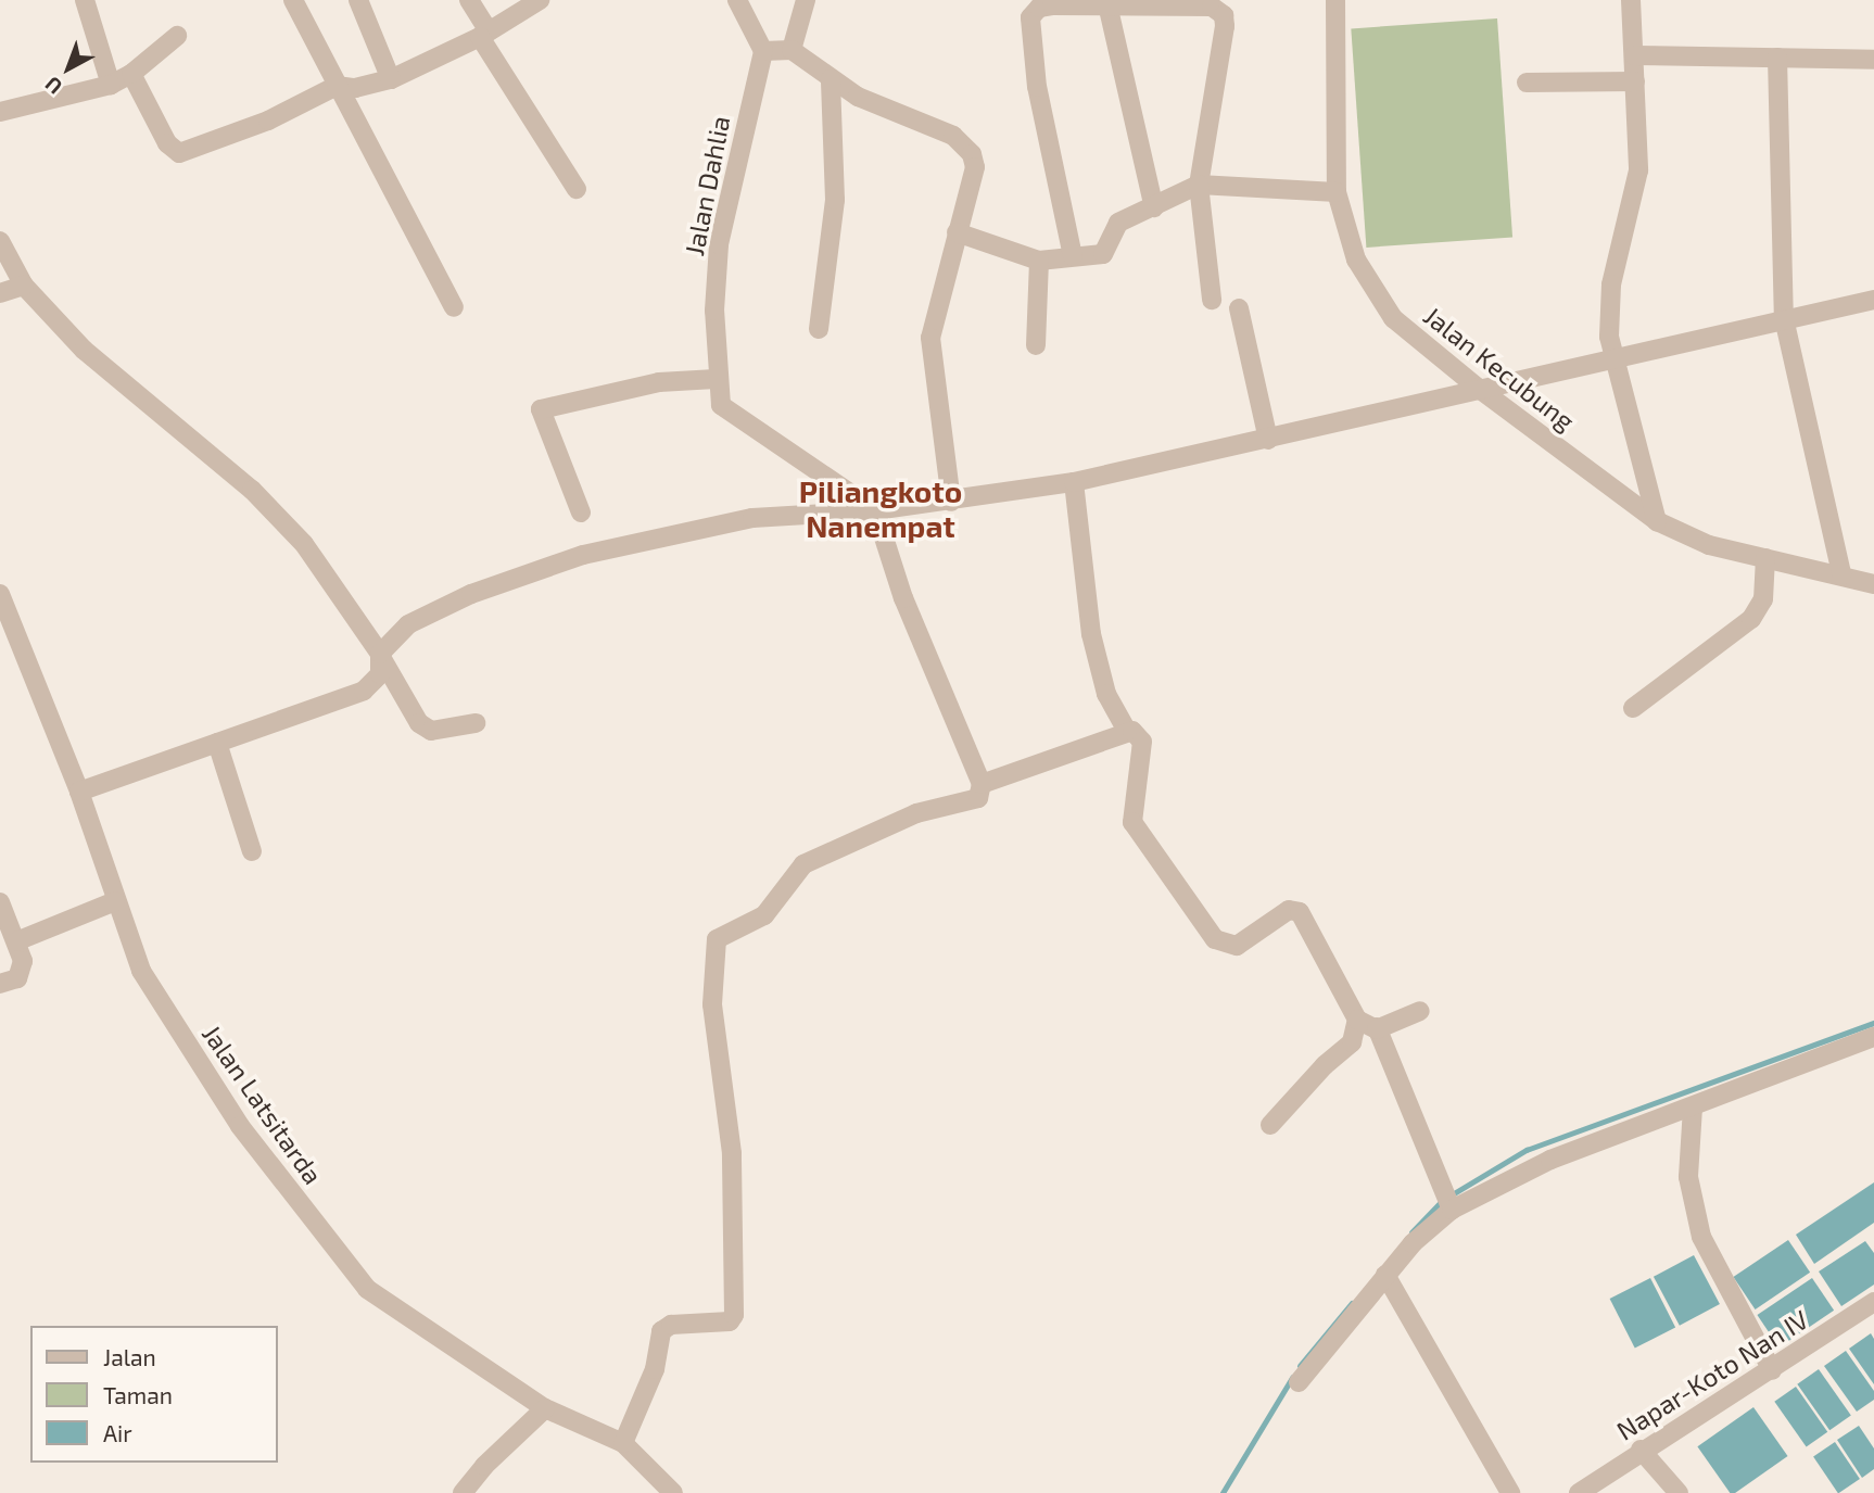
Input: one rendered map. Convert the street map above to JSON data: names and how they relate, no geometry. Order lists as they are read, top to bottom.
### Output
{
  "streets": {
    "street": [
      "Jalan Dahlia",
      "Jalan Kecubung",
      "Jalan Latsitarda",
      "Napar-Koto Nan IV"
    ]
  },
  "districts": ["Piliangkoto Nanempat"],
  "legend": ["Jalan", "Taman", "Air"],
  "north": "bottom left"
}
